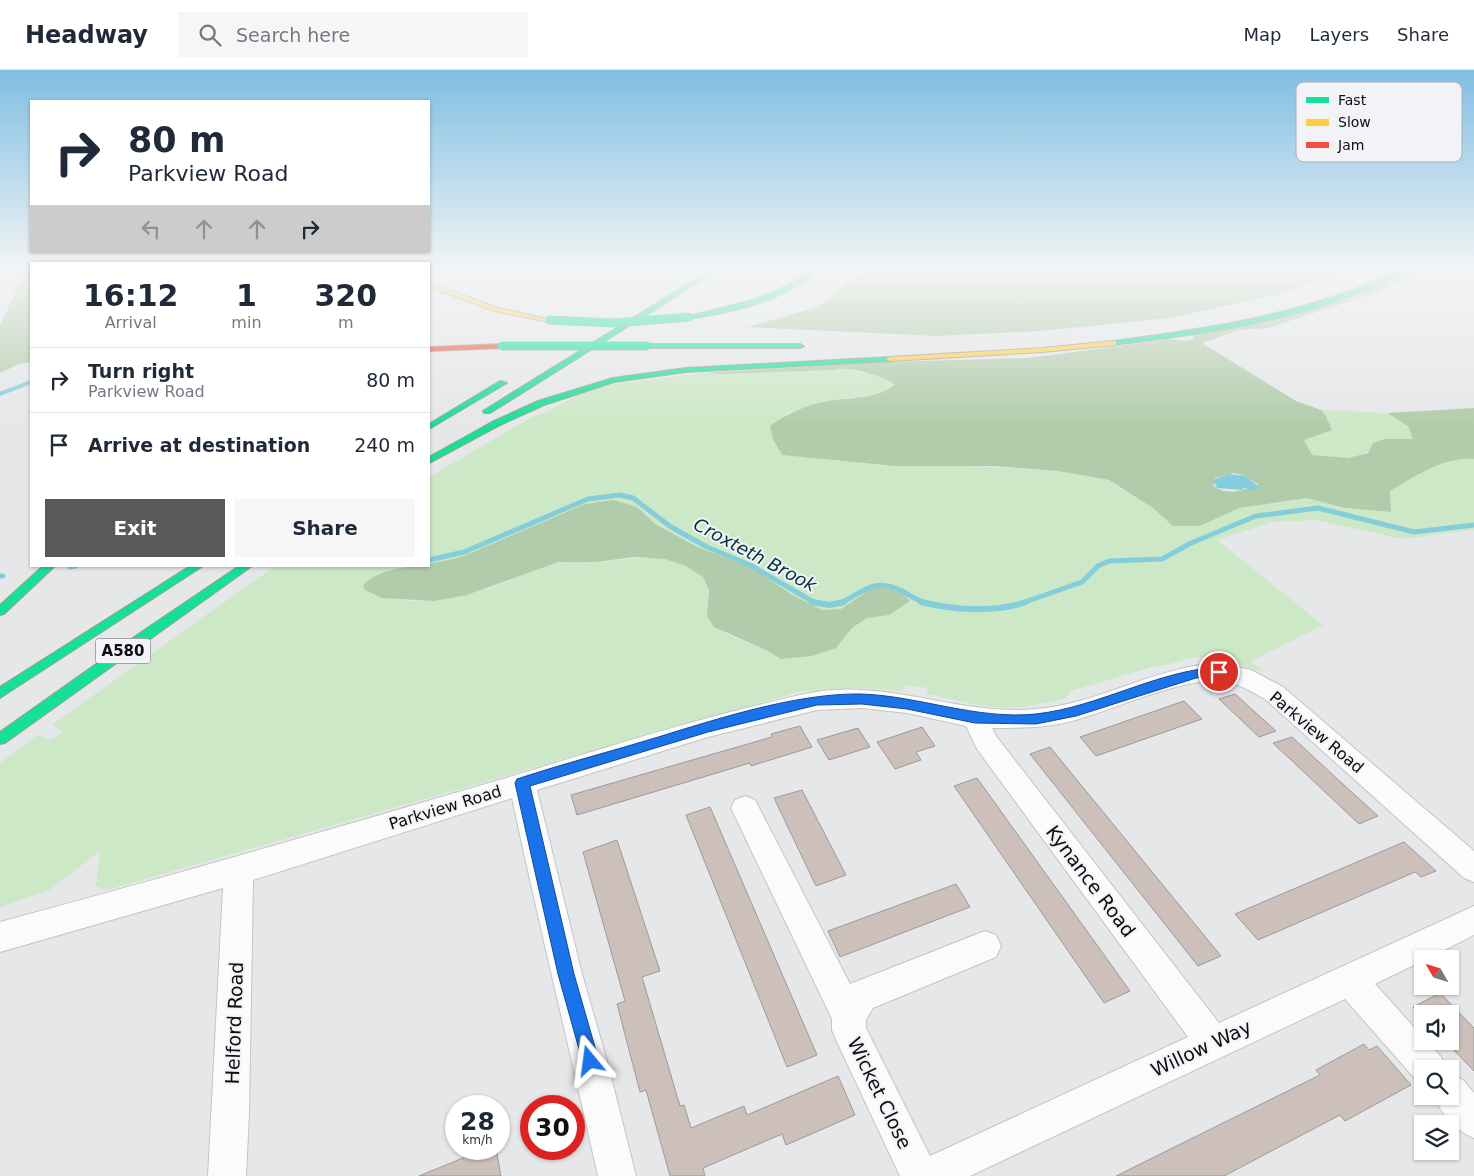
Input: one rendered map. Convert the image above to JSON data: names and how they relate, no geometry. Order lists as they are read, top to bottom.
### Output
{
  "streets": {
    "highway": ["A580"],
    "street": [
      "Parkview Road",
      "Kynance Road",
      "Helford Road",
      "Willow Way",
      "Wicket Close"
    ]
  },
  "crossings": [
    ["Parkview Road", "Kynance Road"],
    ["Parkview Road", "Helford Road"],
    ["Kynance Road", "Willow Way"]
  ],
  "water": ["Croxteth Brook"],
  "legend": ["Fast", "Slow", "Jam"],
  "north": "top left",
  "page": {
    "header": "Headway",
    "search": "Search here",
    "nav": ["Map", "Layers", "Share"],
    "turn": ["80 m", "Parkview Road"],
    "eta": [
      "16:12",
      "Arrival",
      "1",
      "min",
      "320",
      "m"
    ],
    "list": [
      {
        "name": "Turn right",
        "note": "Parkview Road",
        "value": "80 m"
      },
      {
        "name": "Arrive at destination",
        "value": "240 m"
      }
    ],
    "buttons": ["Exit", "Share"],
    "speed": "28 km/h",
    "limit": "30"
  }
}
